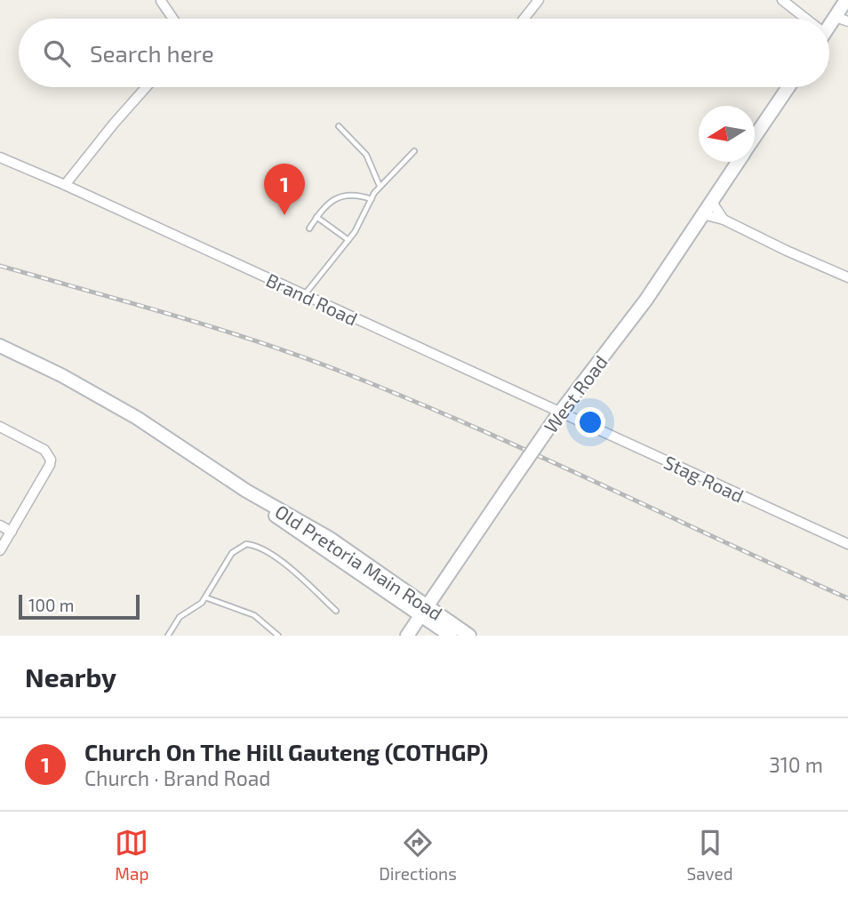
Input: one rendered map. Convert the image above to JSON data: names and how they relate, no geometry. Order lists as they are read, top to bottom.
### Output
{
  "streets": {
    "street": [
      "Brand Road",
      "West Road",
      "Stag Road",
      "Old Pretoria Main Road"
    ]
  },
  "crossings": [
    ["Brand Road", "West Road"],
    ["Brand Road", "Stag Road"],
    ["West Road", "Stag Road"],
    ["West Road", "Old Pretoria Main Road"]
  ],
  "scale_bar": "100 m",
  "north": "left",
  "page": {
    "search": "Search here",
    "pins": "1",
    "scale": "100 m",
    "heading": "Nearby",
    "list": [
      {
        "mark": "1",
        "name": "Church On The Hill Gauteng (COTHGP)",
        "note": "Church · Brand Road",
        "value": "310 m"
      }
    ],
    "nav": ["Map", "Directions", "Saved"]
  }
}
